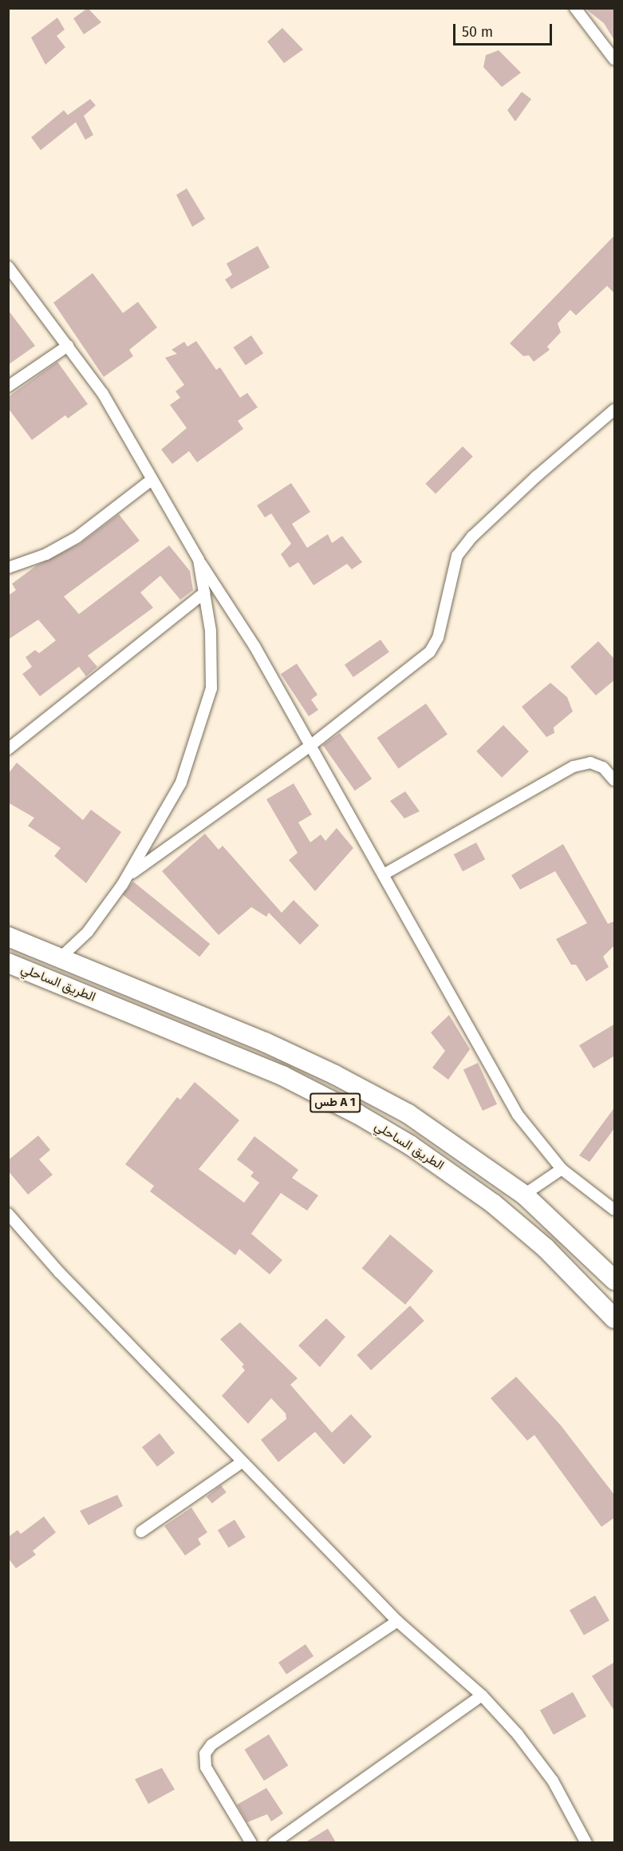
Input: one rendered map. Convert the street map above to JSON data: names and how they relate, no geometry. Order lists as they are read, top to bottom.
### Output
{
  "streets": {
    "highway": ["الطريق الساحلي", "طس A 1"]
  },
  "scale_bar": "50 m"
}
